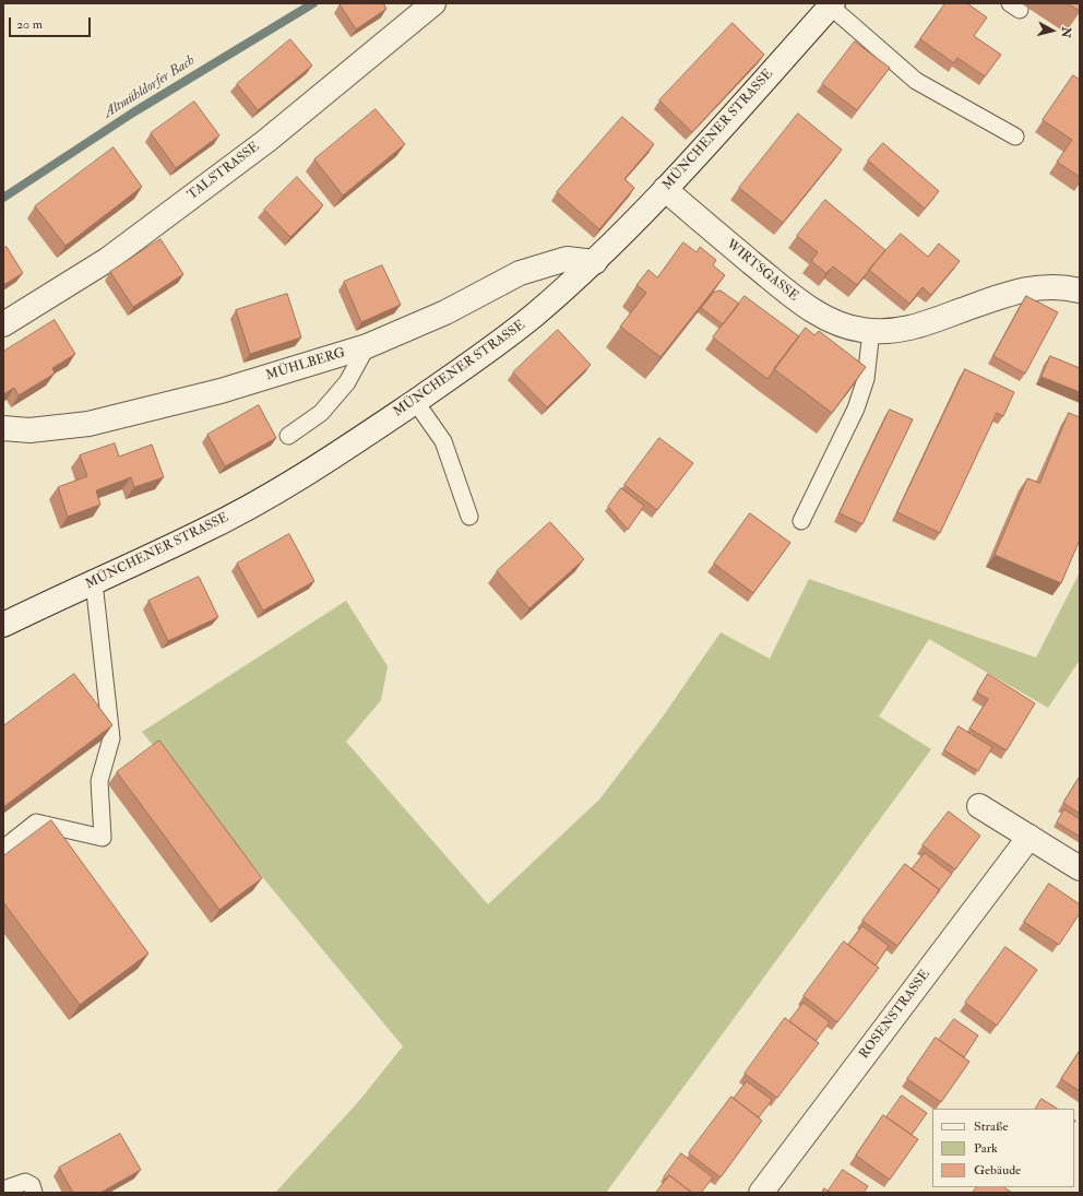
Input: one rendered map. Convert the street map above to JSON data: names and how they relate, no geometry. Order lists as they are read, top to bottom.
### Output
{
  "streets": {
    "street": [
      "MÜNCHENER STRASSE",
      "TALSTRASSE",
      "WIRTSGASSE",
      "MÜHLBERG",
      "ROSENSTRASSE"
    ]
  },
  "crossings": [
    ["MÜNCHENER STRASSE", "WIRTSGASSE"],
    ["MÜNCHENER STRASSE", "MÜHLBERG"]
  ],
  "water": ["Altmühldorfer Bach"],
  "legend": ["Straße", "Park", "Gebäude"],
  "scale_bar": "20 m",
  "north": "right"
}
